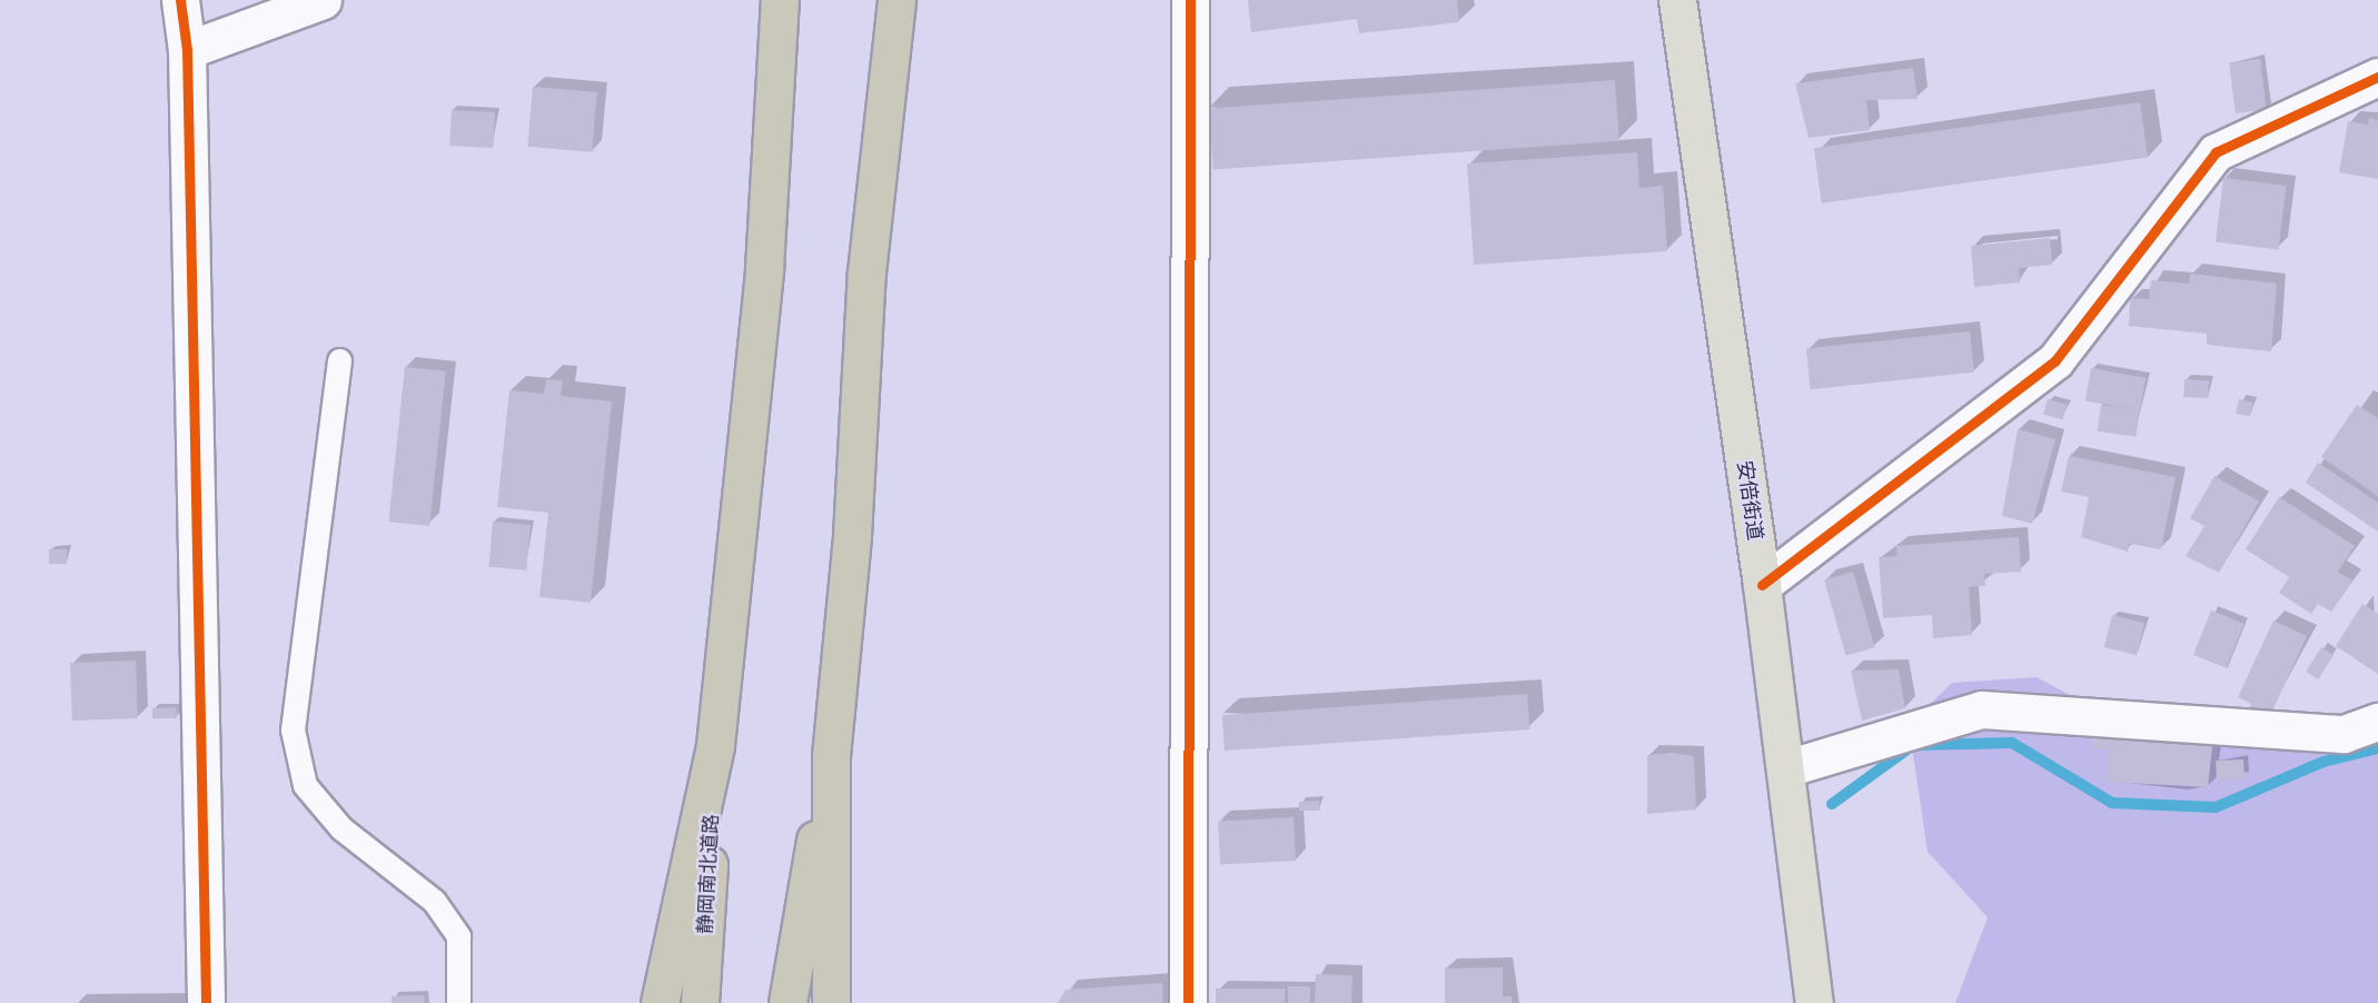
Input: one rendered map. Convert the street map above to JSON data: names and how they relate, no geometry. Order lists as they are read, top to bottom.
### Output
{
  "streets": {
    "highway": ["静岡南北道路"],
    "main road": ["安倍街道"]
  }
}
